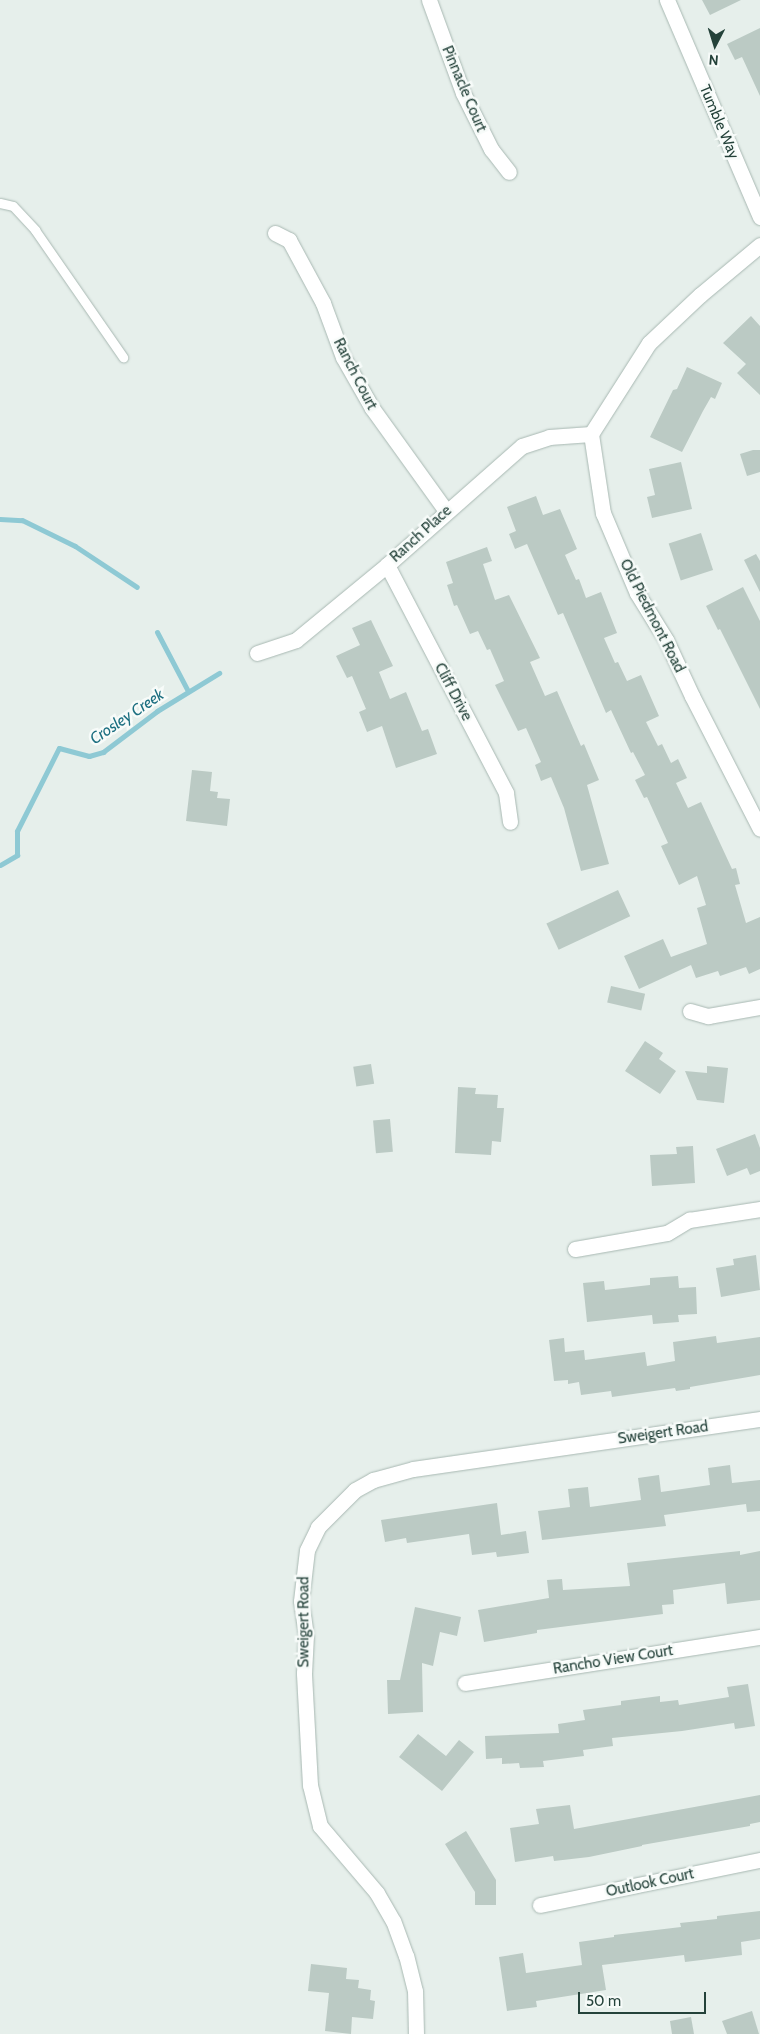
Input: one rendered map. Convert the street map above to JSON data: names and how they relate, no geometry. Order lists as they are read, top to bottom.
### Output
{
  "streets": {
    "street": [
      "Pinnacle Court",
      "Tumble Way",
      "Ranch Court",
      "Ranch Place",
      "Old Piedmont Road",
      "Cliff Drive",
      "Sweigert Road",
      "Rancho View Court",
      "Outlook Court"
    ]
  },
  "crossings": [
    ["Ranch Court", "Ranch Place"],
    ["Ranch Place", "Old Piedmont Road"],
    ["Ranch Place", "Cliff Drive"]
  ],
  "water": ["Crosley Creek"],
  "scale_bar": "50 m",
  "north": "bottom"
}
